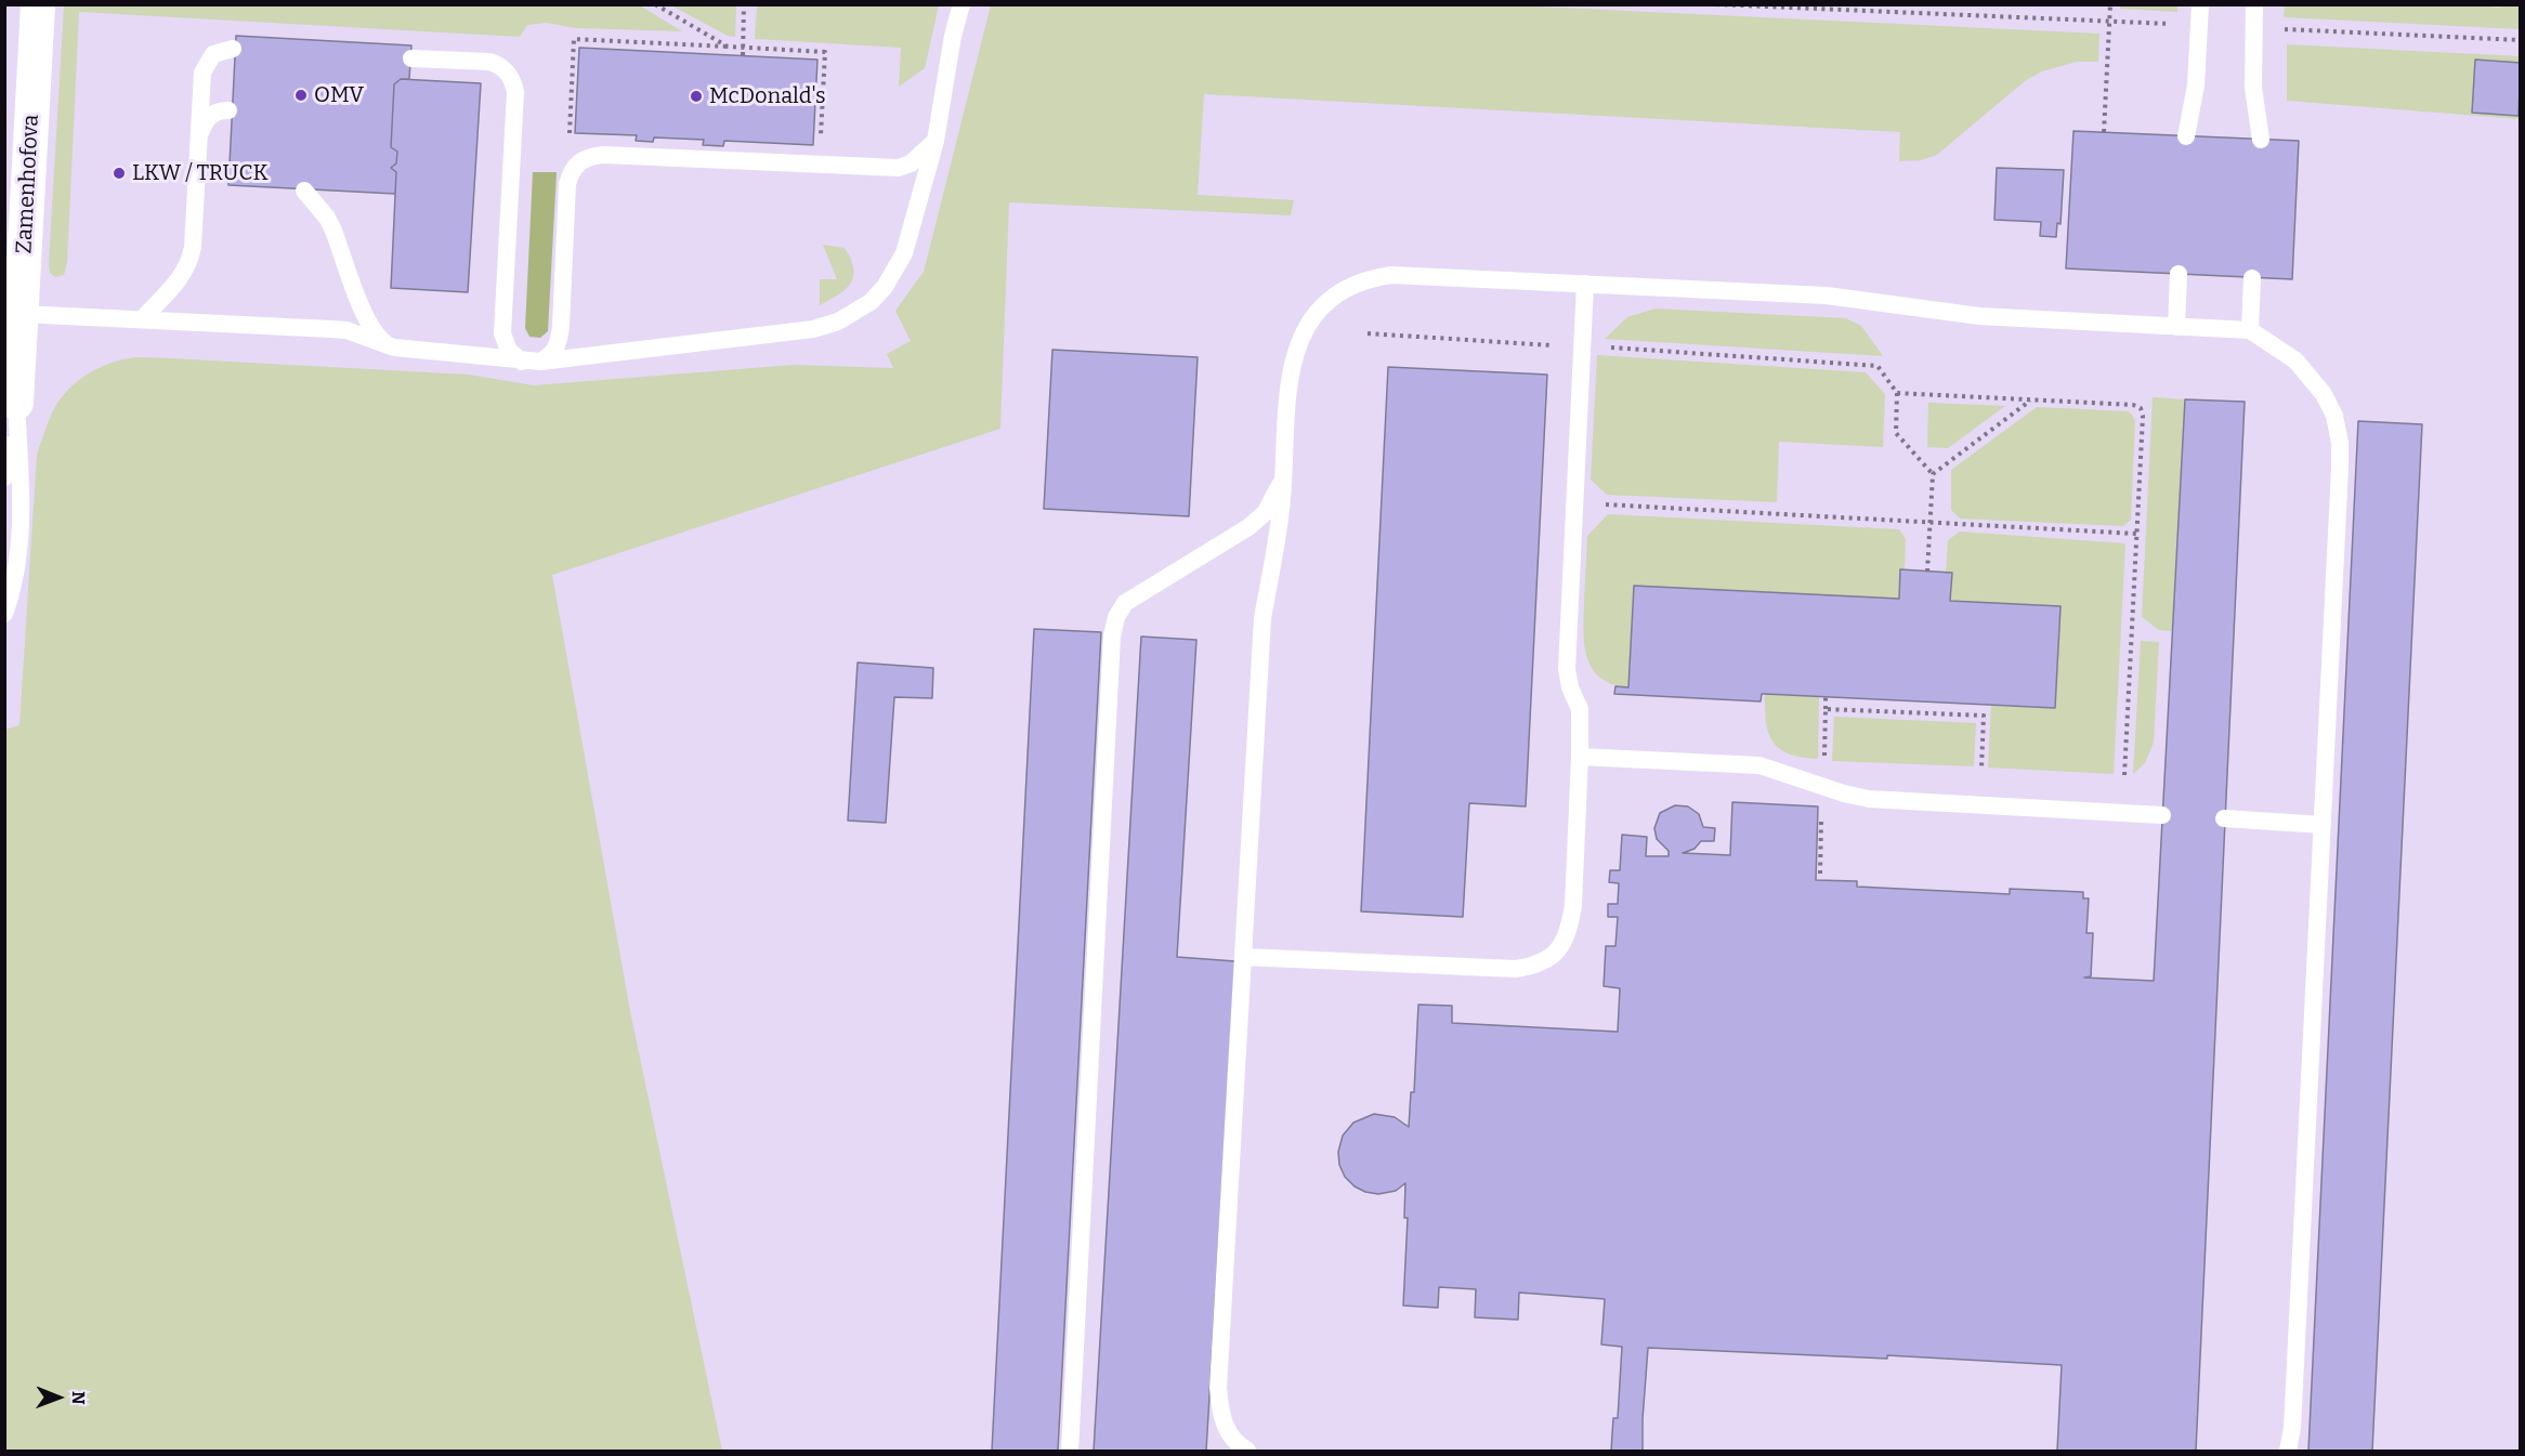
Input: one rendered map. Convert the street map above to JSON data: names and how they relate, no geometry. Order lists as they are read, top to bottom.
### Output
{
  "streets": {
    "street": ["Zamenhofova"]
  },
  "places": ["OMV", "McDonald's", "LKW / TRUCK"],
  "north": "right"
}
